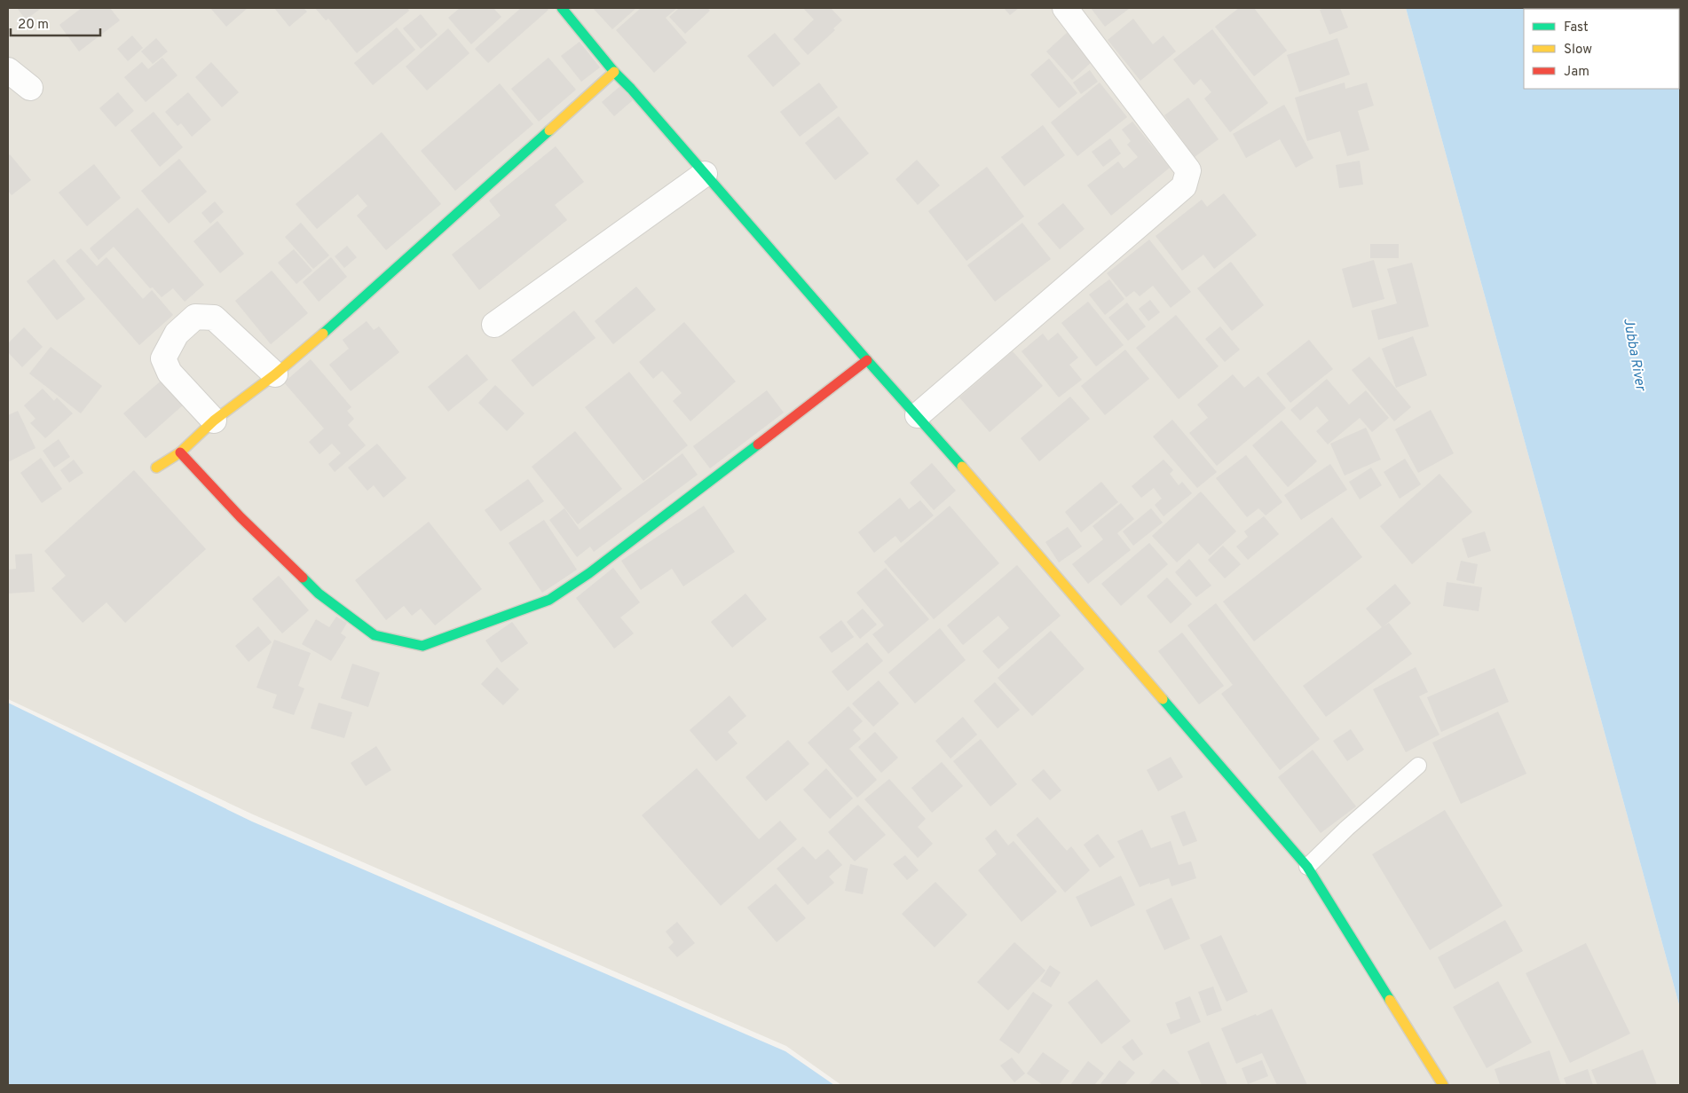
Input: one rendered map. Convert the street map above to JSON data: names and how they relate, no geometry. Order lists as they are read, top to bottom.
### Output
{
  "water": ["Jubba River"],
  "legend": ["Fast", "Slow", "Jam"],
  "scale_bar": "20 m"
}
